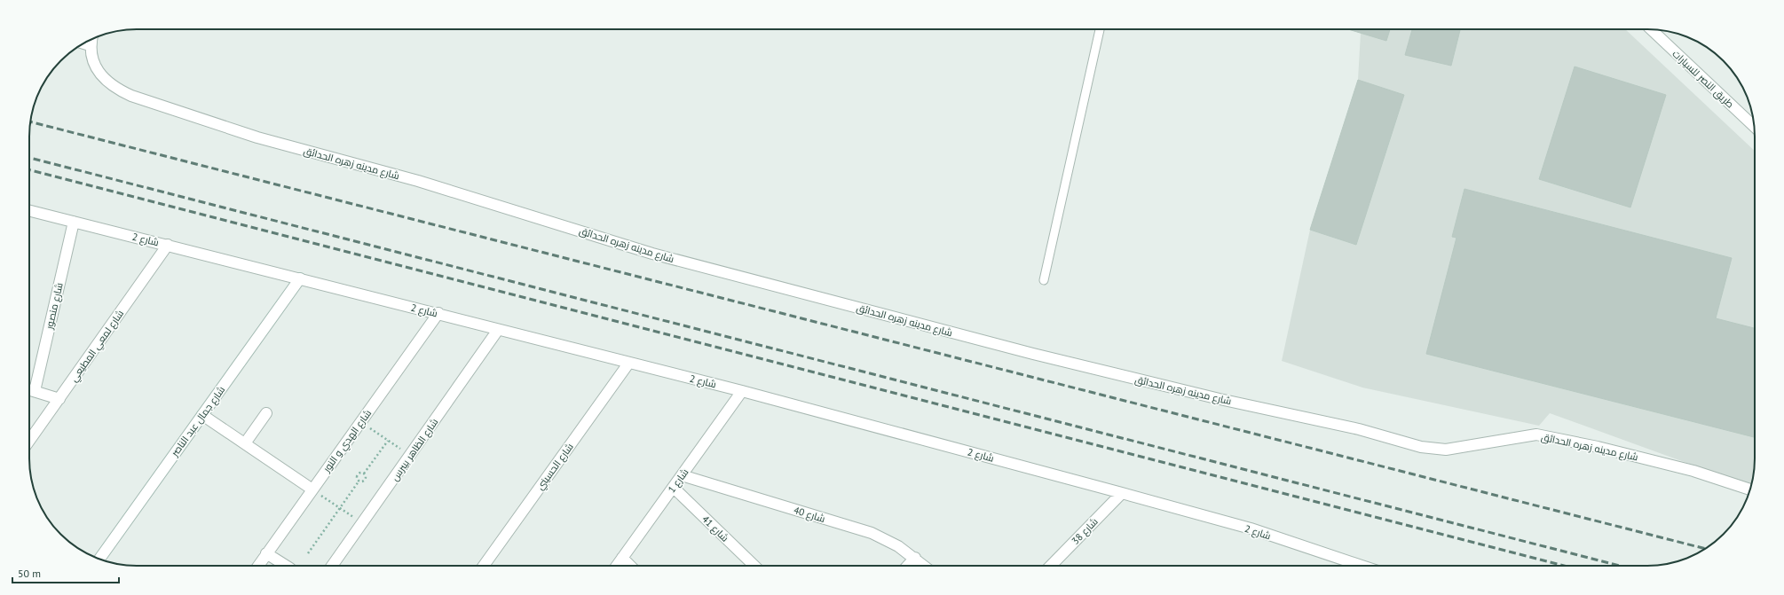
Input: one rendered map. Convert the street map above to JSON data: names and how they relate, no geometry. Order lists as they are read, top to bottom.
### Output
{
  "streets": {
    "street": [
      "طريق النصر للسيارات",
      "شارع مدينه زهره الحدائق",
      "شارع 2",
      "شارع منصور",
      "شارع لمعي المطيعي",
      "شارع جمال عبد الناصر",
      "شارع الهدي و النور",
      "شارع الظاهر بيبرس",
      "شارع الحسيني",
      "شارع 1",
      "شارع 40",
      "شارع 41",
      "شارع 38"
    ]
  },
  "crossings": [
    ["شارع 2", "شارع منصور"],
    ["شارع 2", "شارع لمعي المطيعي"],
    ["شارع 2", "شارع جمال عبد الناصر"],
    ["شارع 2", "شارع الهدي و النور"],
    ["شارع 2", "شارع الظاهر بيبرس"],
    ["شارع 2", "شارع الحسيني"],
    ["شارع 2", "شارع 1"],
    ["شارع 2", "شارع 38"],
    ["شارع 1", "شارع 40"],
    ["شارع 1", "شارع 41"]
  ],
  "scale_bar": "50 m"
}
